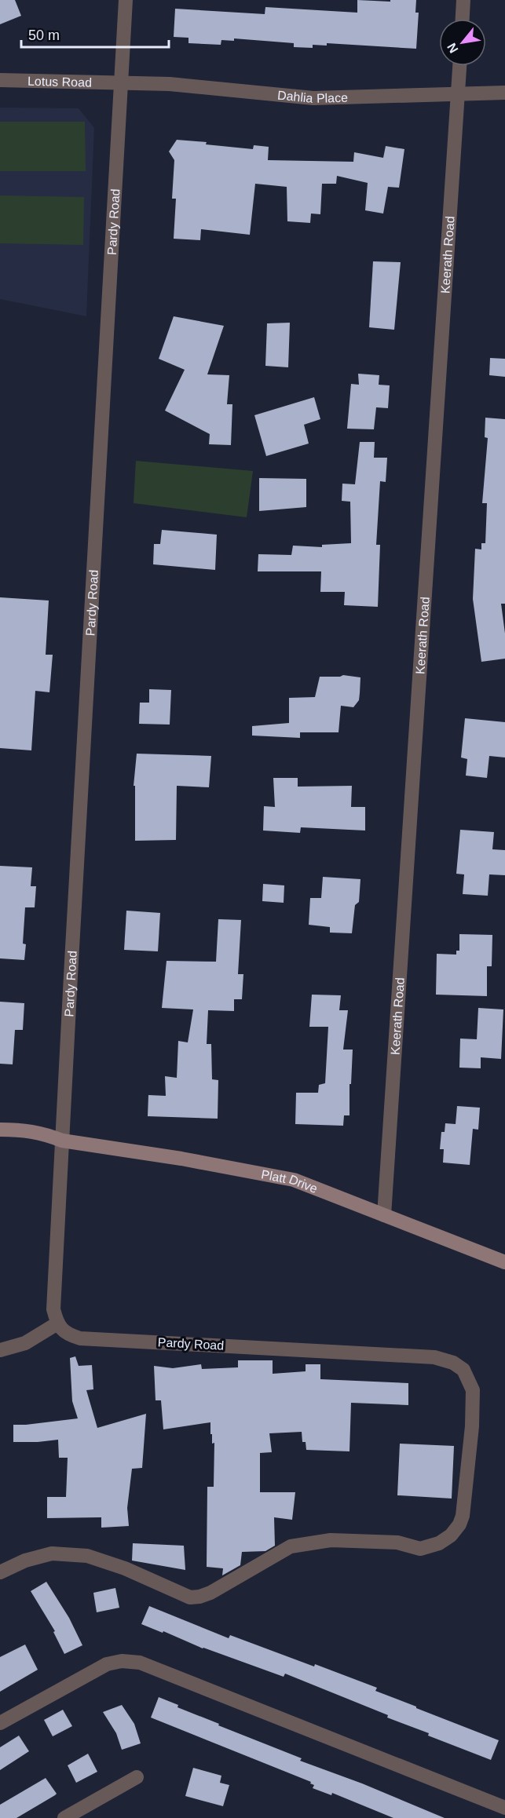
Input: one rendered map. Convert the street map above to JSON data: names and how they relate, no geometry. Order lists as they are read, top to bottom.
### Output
{
  "streets": {
    "street": [
      "Lotus Road",
      "Dahlia Place",
      "Pardy Road",
      "Keerath Road",
      "Platt Drive"
    ]
  },
  "crossings": [
    ["Lotus Road", "Dahlia Place"],
    ["Lotus Road", "Pardy Road"],
    ["Dahlia Place", "Pardy Road"],
    ["Dahlia Place", "Keerath Road"],
    ["Pardy Road", "Platt Drive"],
    ["Keerath Road", "Platt Drive"]
  ],
  "scale_bar": "50 m",
  "north": "bottom left"
}
